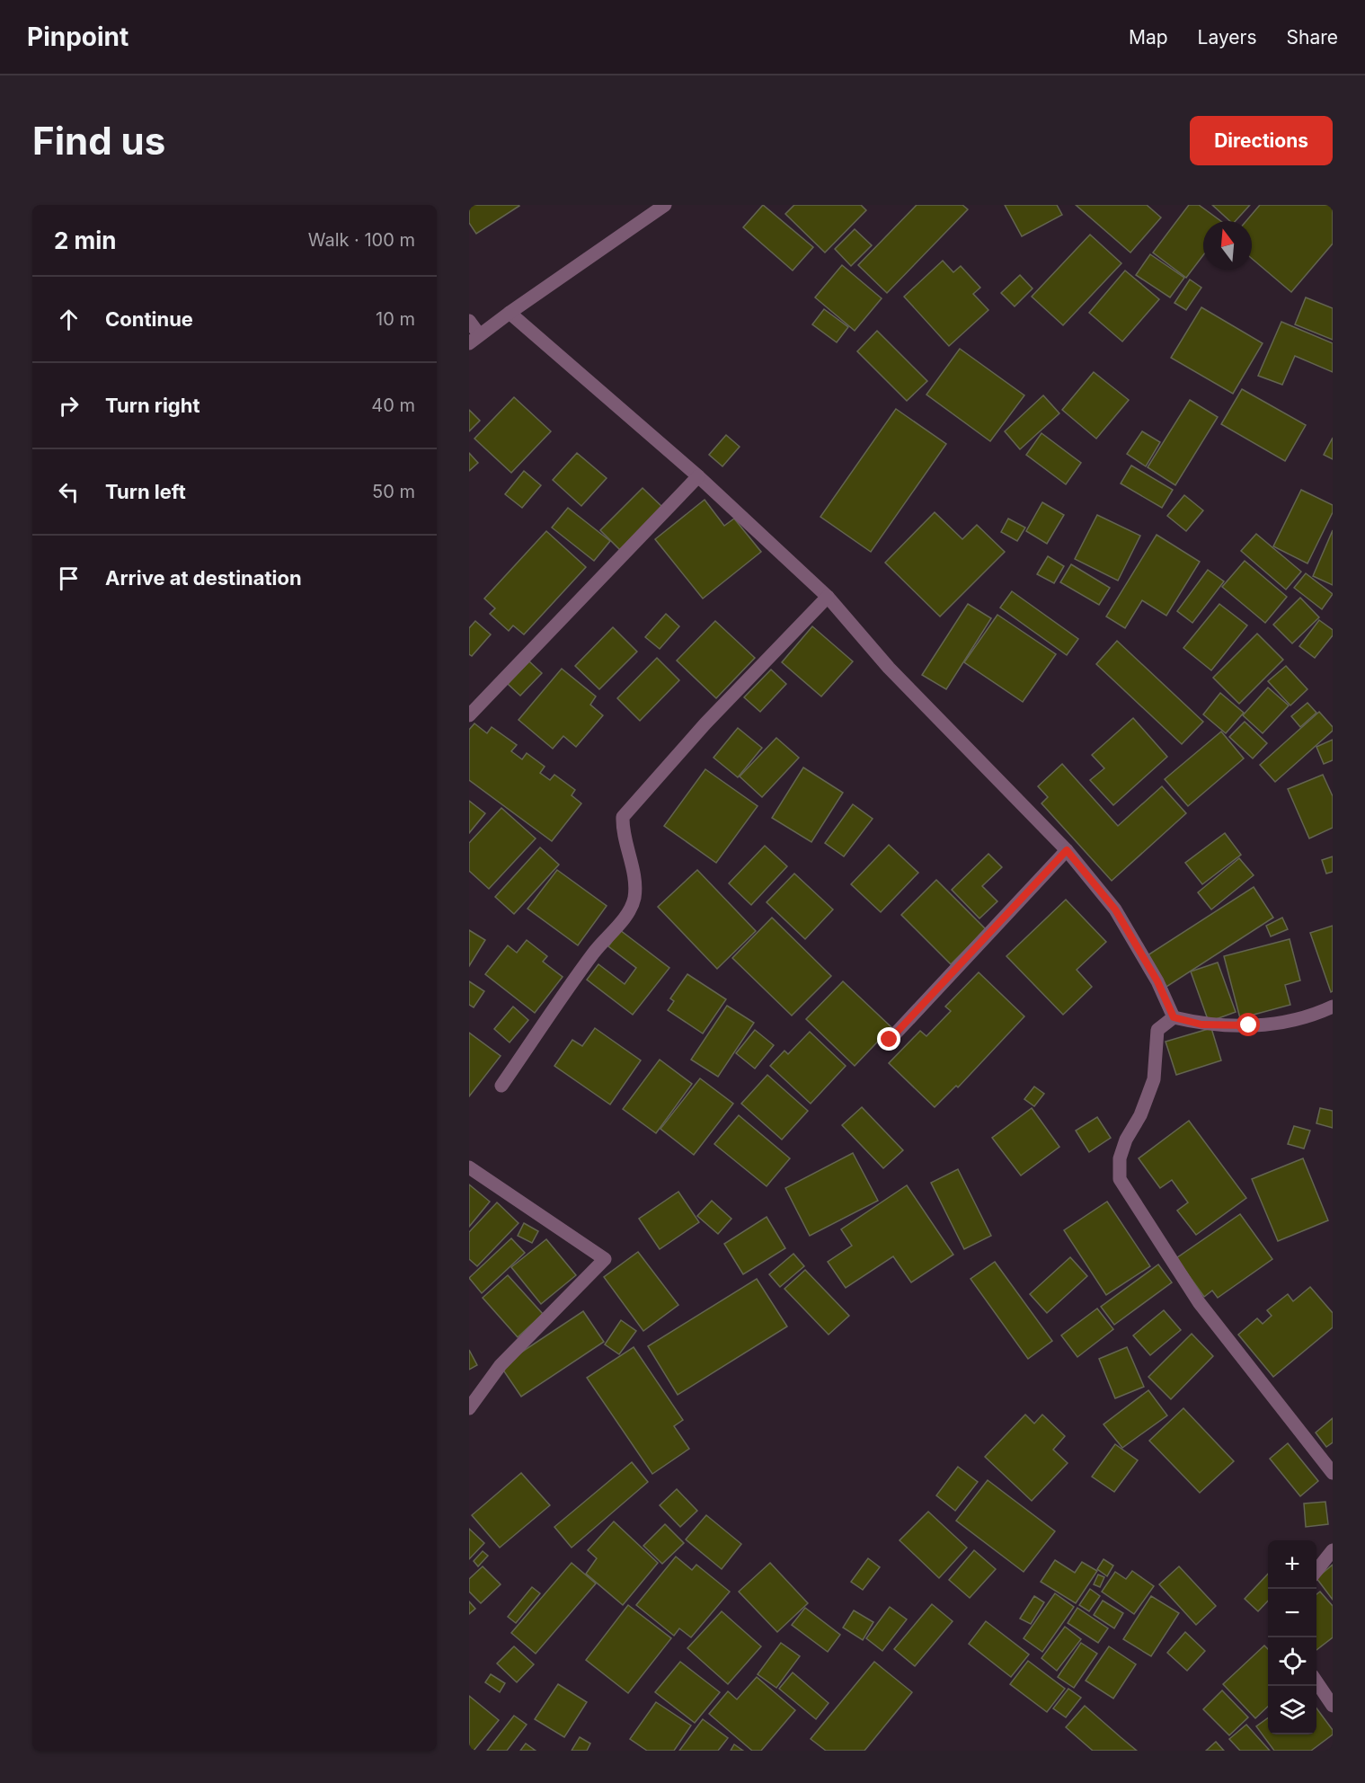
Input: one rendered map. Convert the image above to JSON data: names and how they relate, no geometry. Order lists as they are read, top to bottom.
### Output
{
  "north": "top",
  "page": {
    "header": "Pinpoint",
    "nav": ["Map", "Layers", "Share"],
    "buttons": "Directions",
    "title": "Find us",
    "heading": ["2 min", "Walk · 100 m"],
    "list": [
      ["Continue", "10 m"],
      ["Turn right", "40 m"],
      ["Turn left", "50 m"],
      "Arrive at destination"
    ],
    "map_buttons": ["+", "−"]
  }
}
